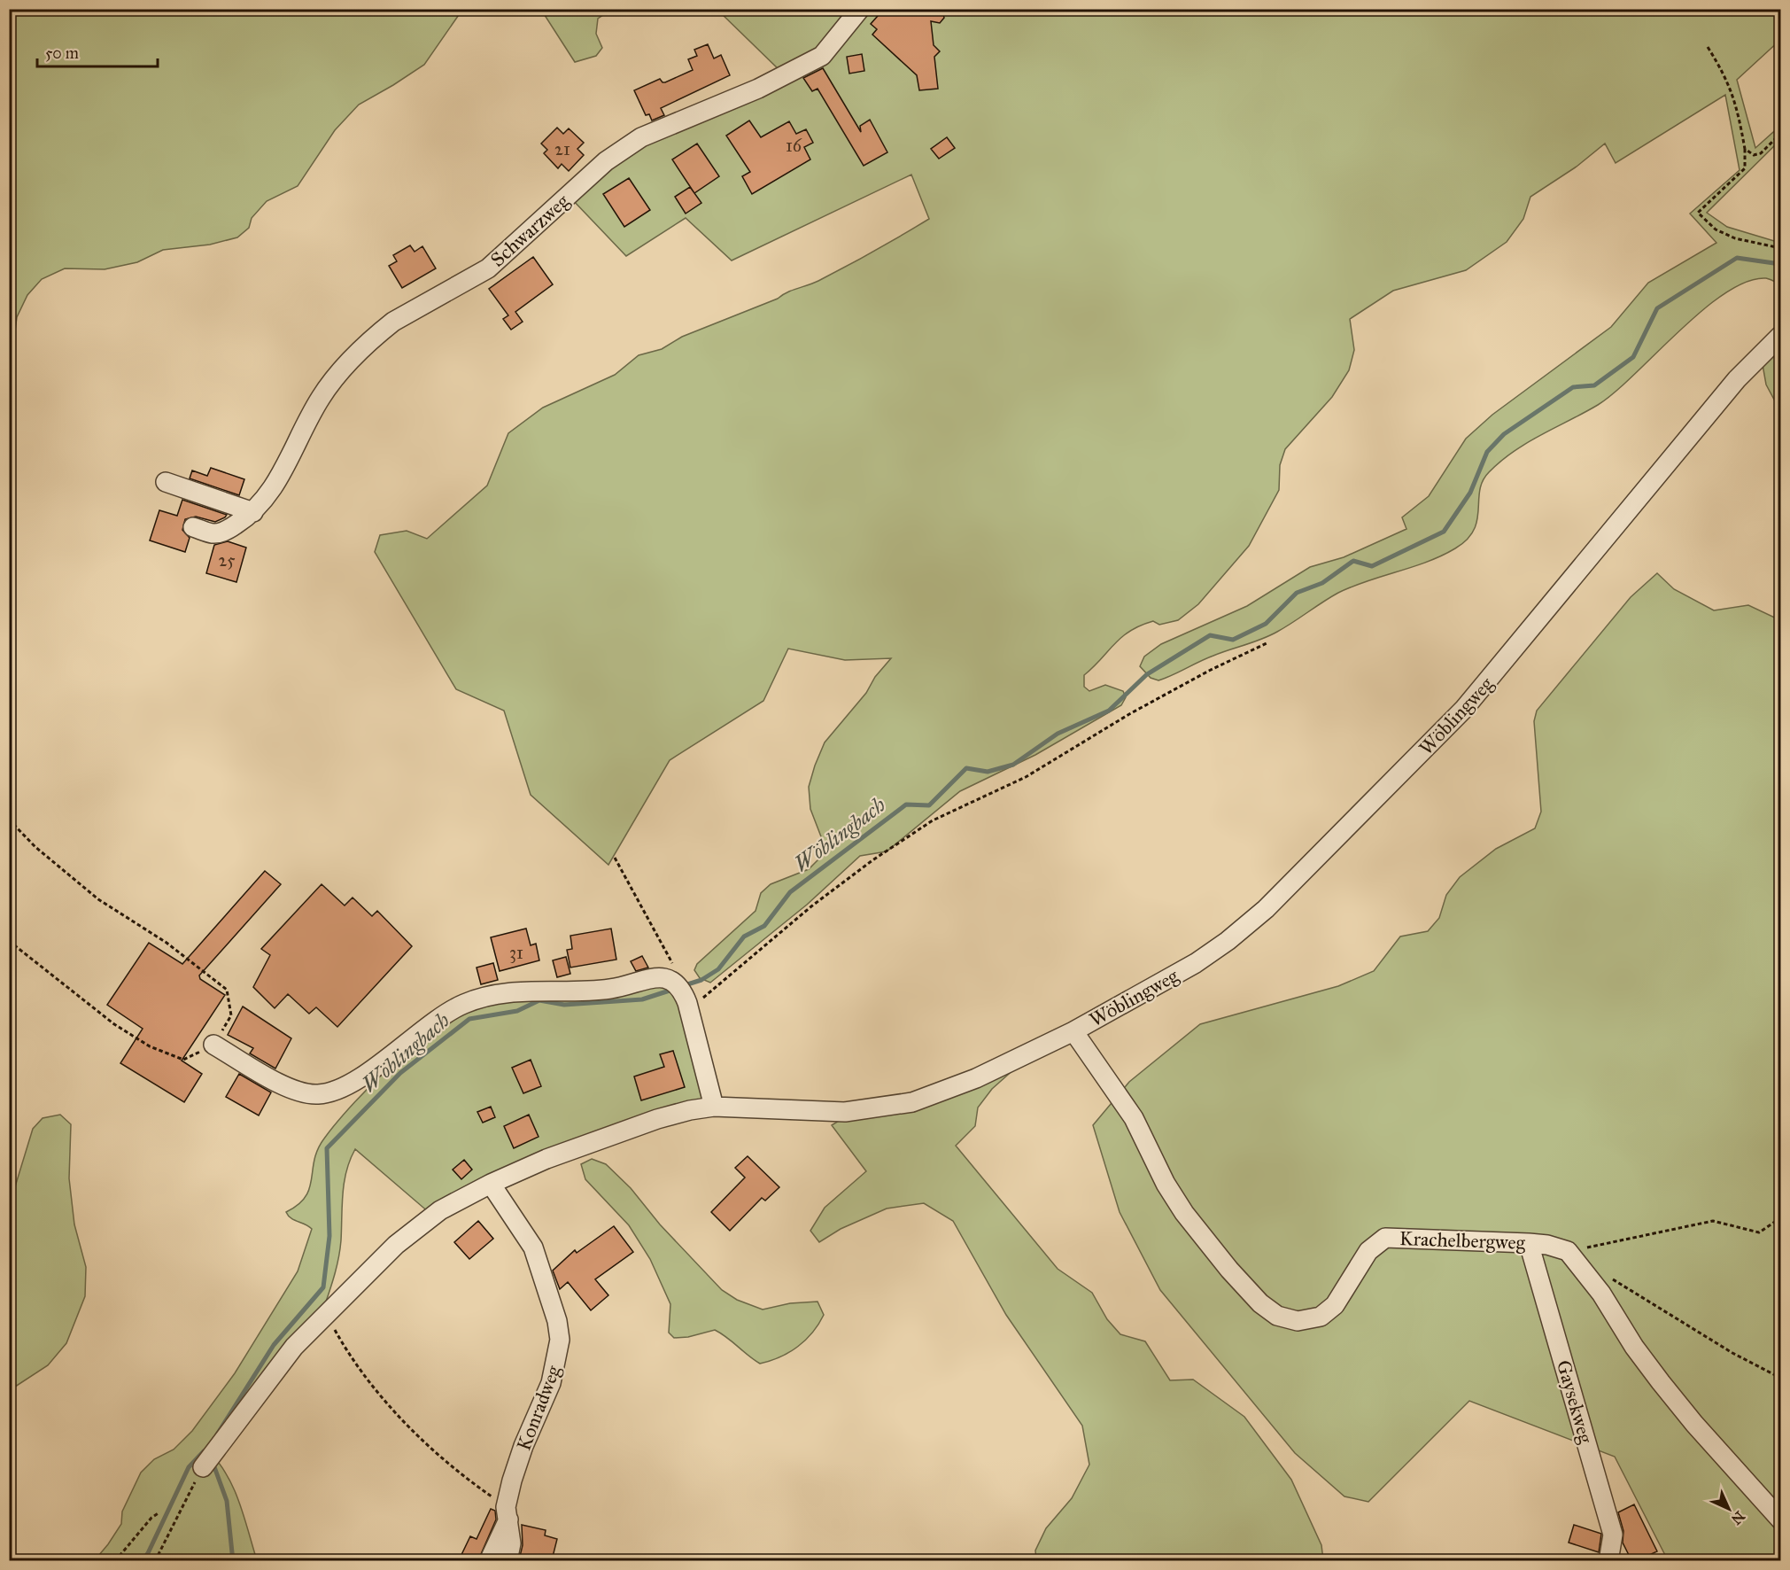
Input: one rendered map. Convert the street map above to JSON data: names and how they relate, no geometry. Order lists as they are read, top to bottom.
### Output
{
  "streets": {
    "street": [
      "Schwarzweg",
      "Wöblingweg",
      "Krachelbergweg",
      "Gaysekweg",
      "Konradweg"
    ]
  },
  "crossings": [
    ["Wöblingweg", "Krachelbergweg"],
    ["Wöblingweg", "Konradweg"],
    ["Krachelbergweg", "Gaysekweg"]
  ],
  "water": ["Wöblingbach"],
  "house_numbers": [
    "16",
    "21",
    "25",
    "31"
  ],
  "scale_bar": "50 m",
  "north": "bottom right"
}
